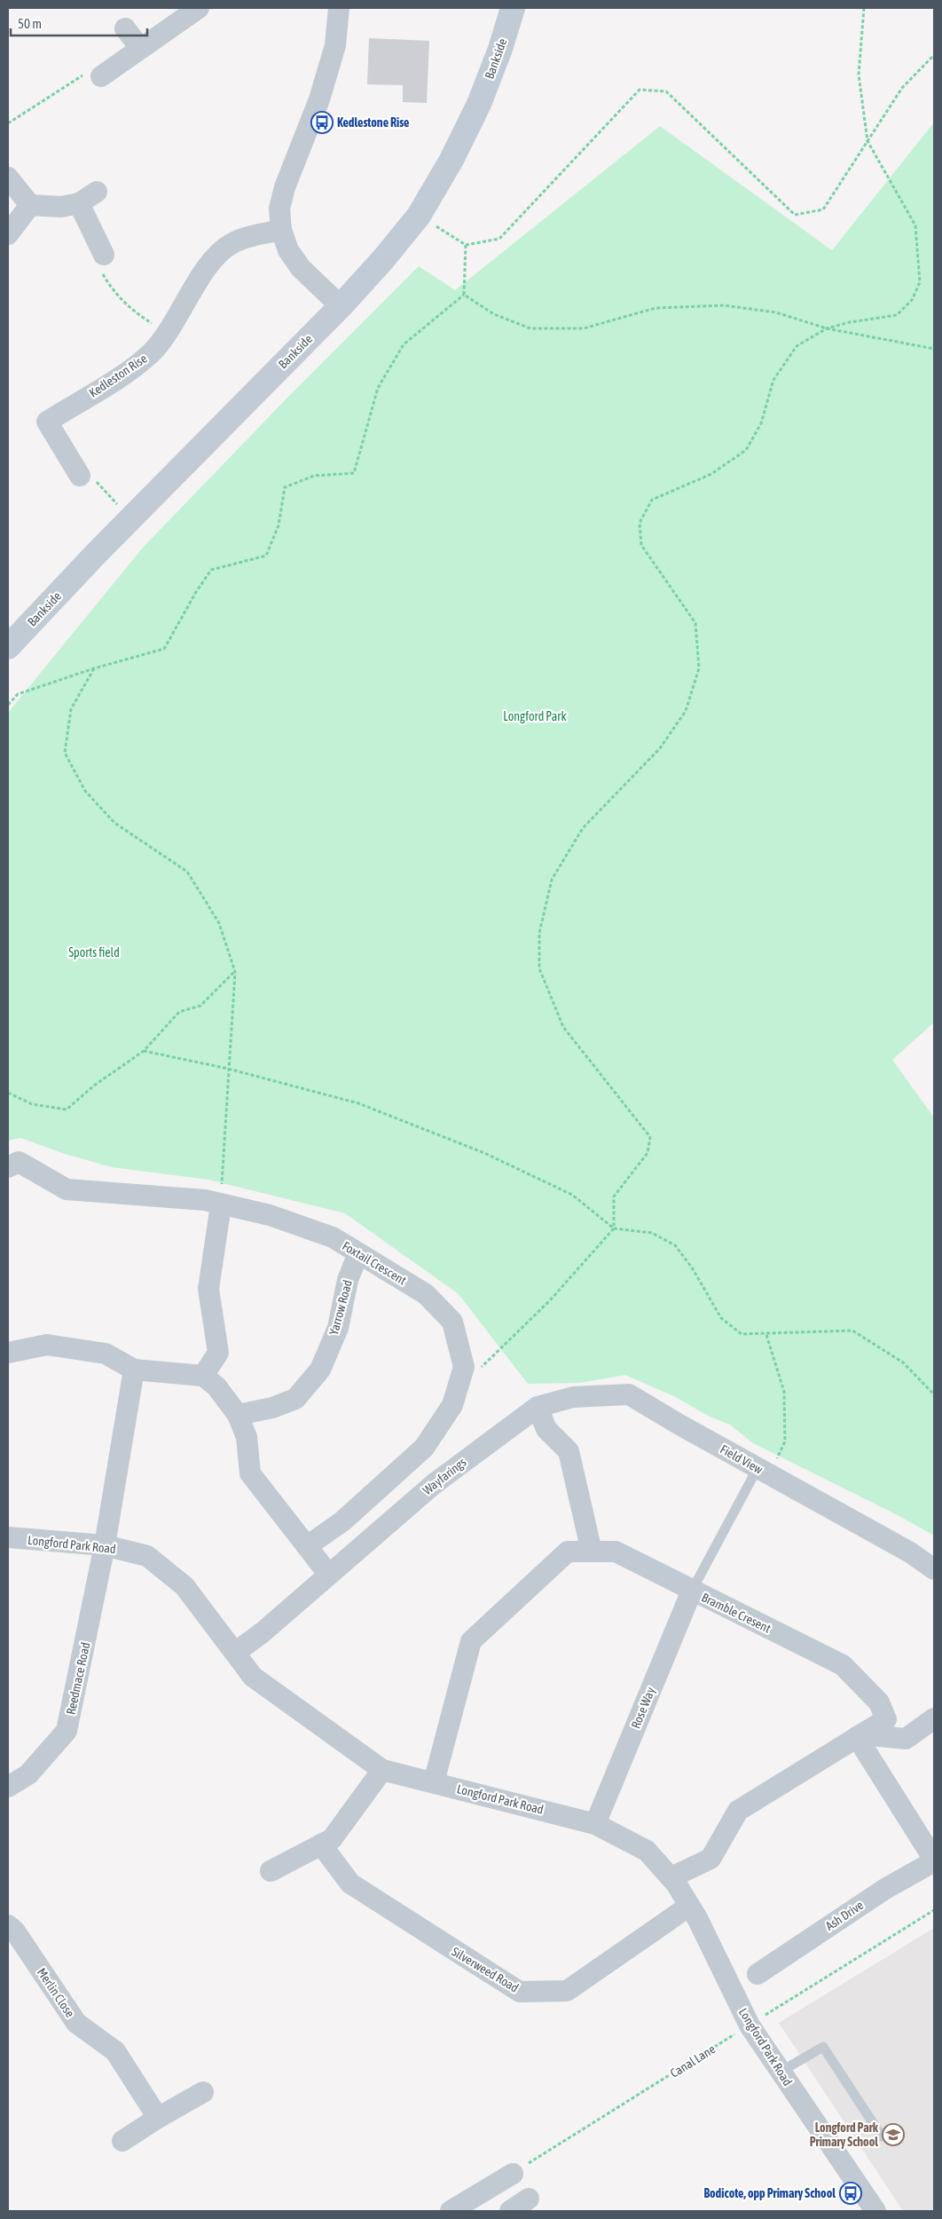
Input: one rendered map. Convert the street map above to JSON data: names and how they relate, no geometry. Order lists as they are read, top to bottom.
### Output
{
  "streets": {
    "street": [
      "Bankside",
      "Kedleston Rise",
      "Foxtail Crescent",
      "Yarrow Road",
      "Field View",
      "Wayfarings",
      "Longford Park Road",
      "Bramble Cresent",
      "Reedmace Road",
      "Rose Way",
      "Ash Drive",
      "Silverweed Road",
      "Merlin Close"
    ],
    "path": ["Canal Lane"]
  },
  "crossings": [
    ["Foxtail Crescent", "Yarrow Road"],
    ["Field View", "Wayfarings"],
    ["Wayfarings", "Longford Park Road"],
    ["Longford Park Road", "Bramble Cresent"],
    ["Longford Park Road", "Reedmace Road"],
    ["Longford Park Road", "Rose Way"],
    ["Longford Park Road", "Silverweed Road"],
    ["Longford Park Road", "Canal Lane"],
    ["Bramble Cresent", "Rose Way"],
    ["Bramble Cresent", "Ash Drive"]
  ],
  "parks": ["Longford Park", "Sports field"],
  "places": {
    "bus stop": ["Kedlestone Rise", "Bodicote, opp Primary School"],
    "school or university": ["Longford Park Primary School"]
  },
  "scale_bar": "50 m"
}
